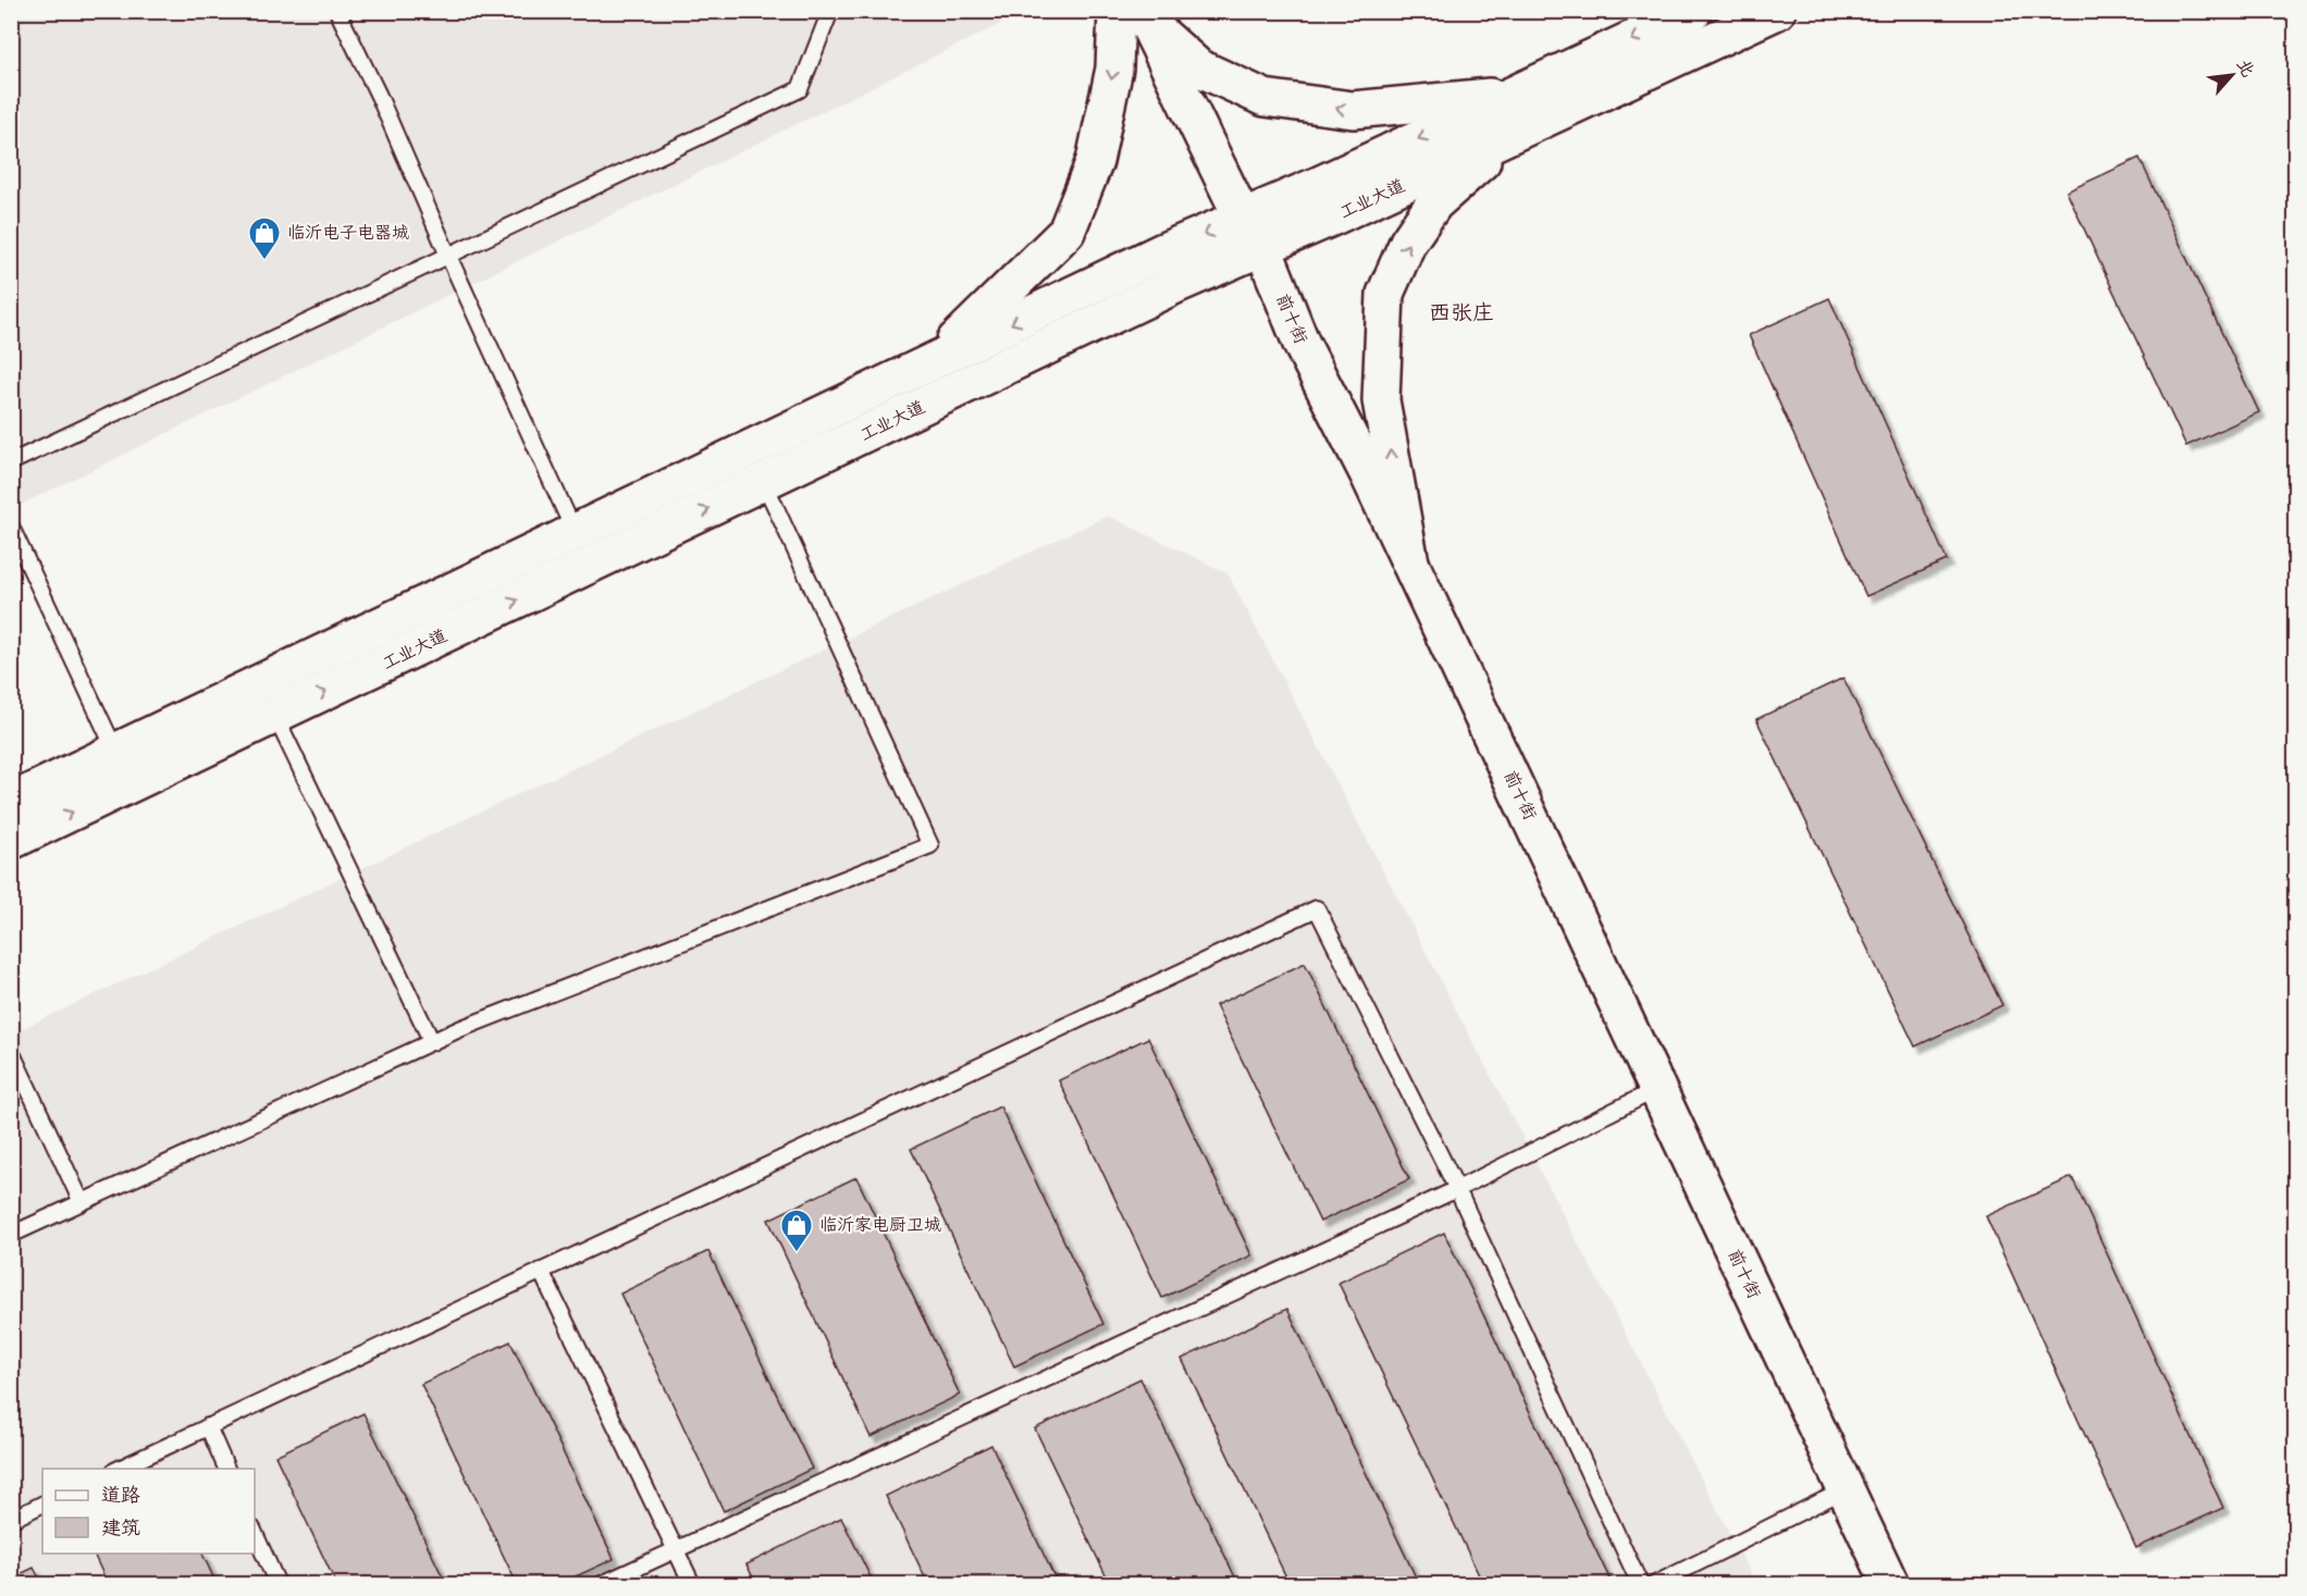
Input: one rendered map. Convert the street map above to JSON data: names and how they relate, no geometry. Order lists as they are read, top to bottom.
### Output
{
  "streets": {
    "main road": ["工业大道", "前十街"]
  },
  "crossings": [
    ["工业大道", "前十街"]
  ],
  "districts": ["西张庄"],
  "places": {
    "shop": ["临沂电子电器城", "临沂家电厨卫城"]
  },
  "legend": ["道路", "建筑"],
  "north": "top right"
}
